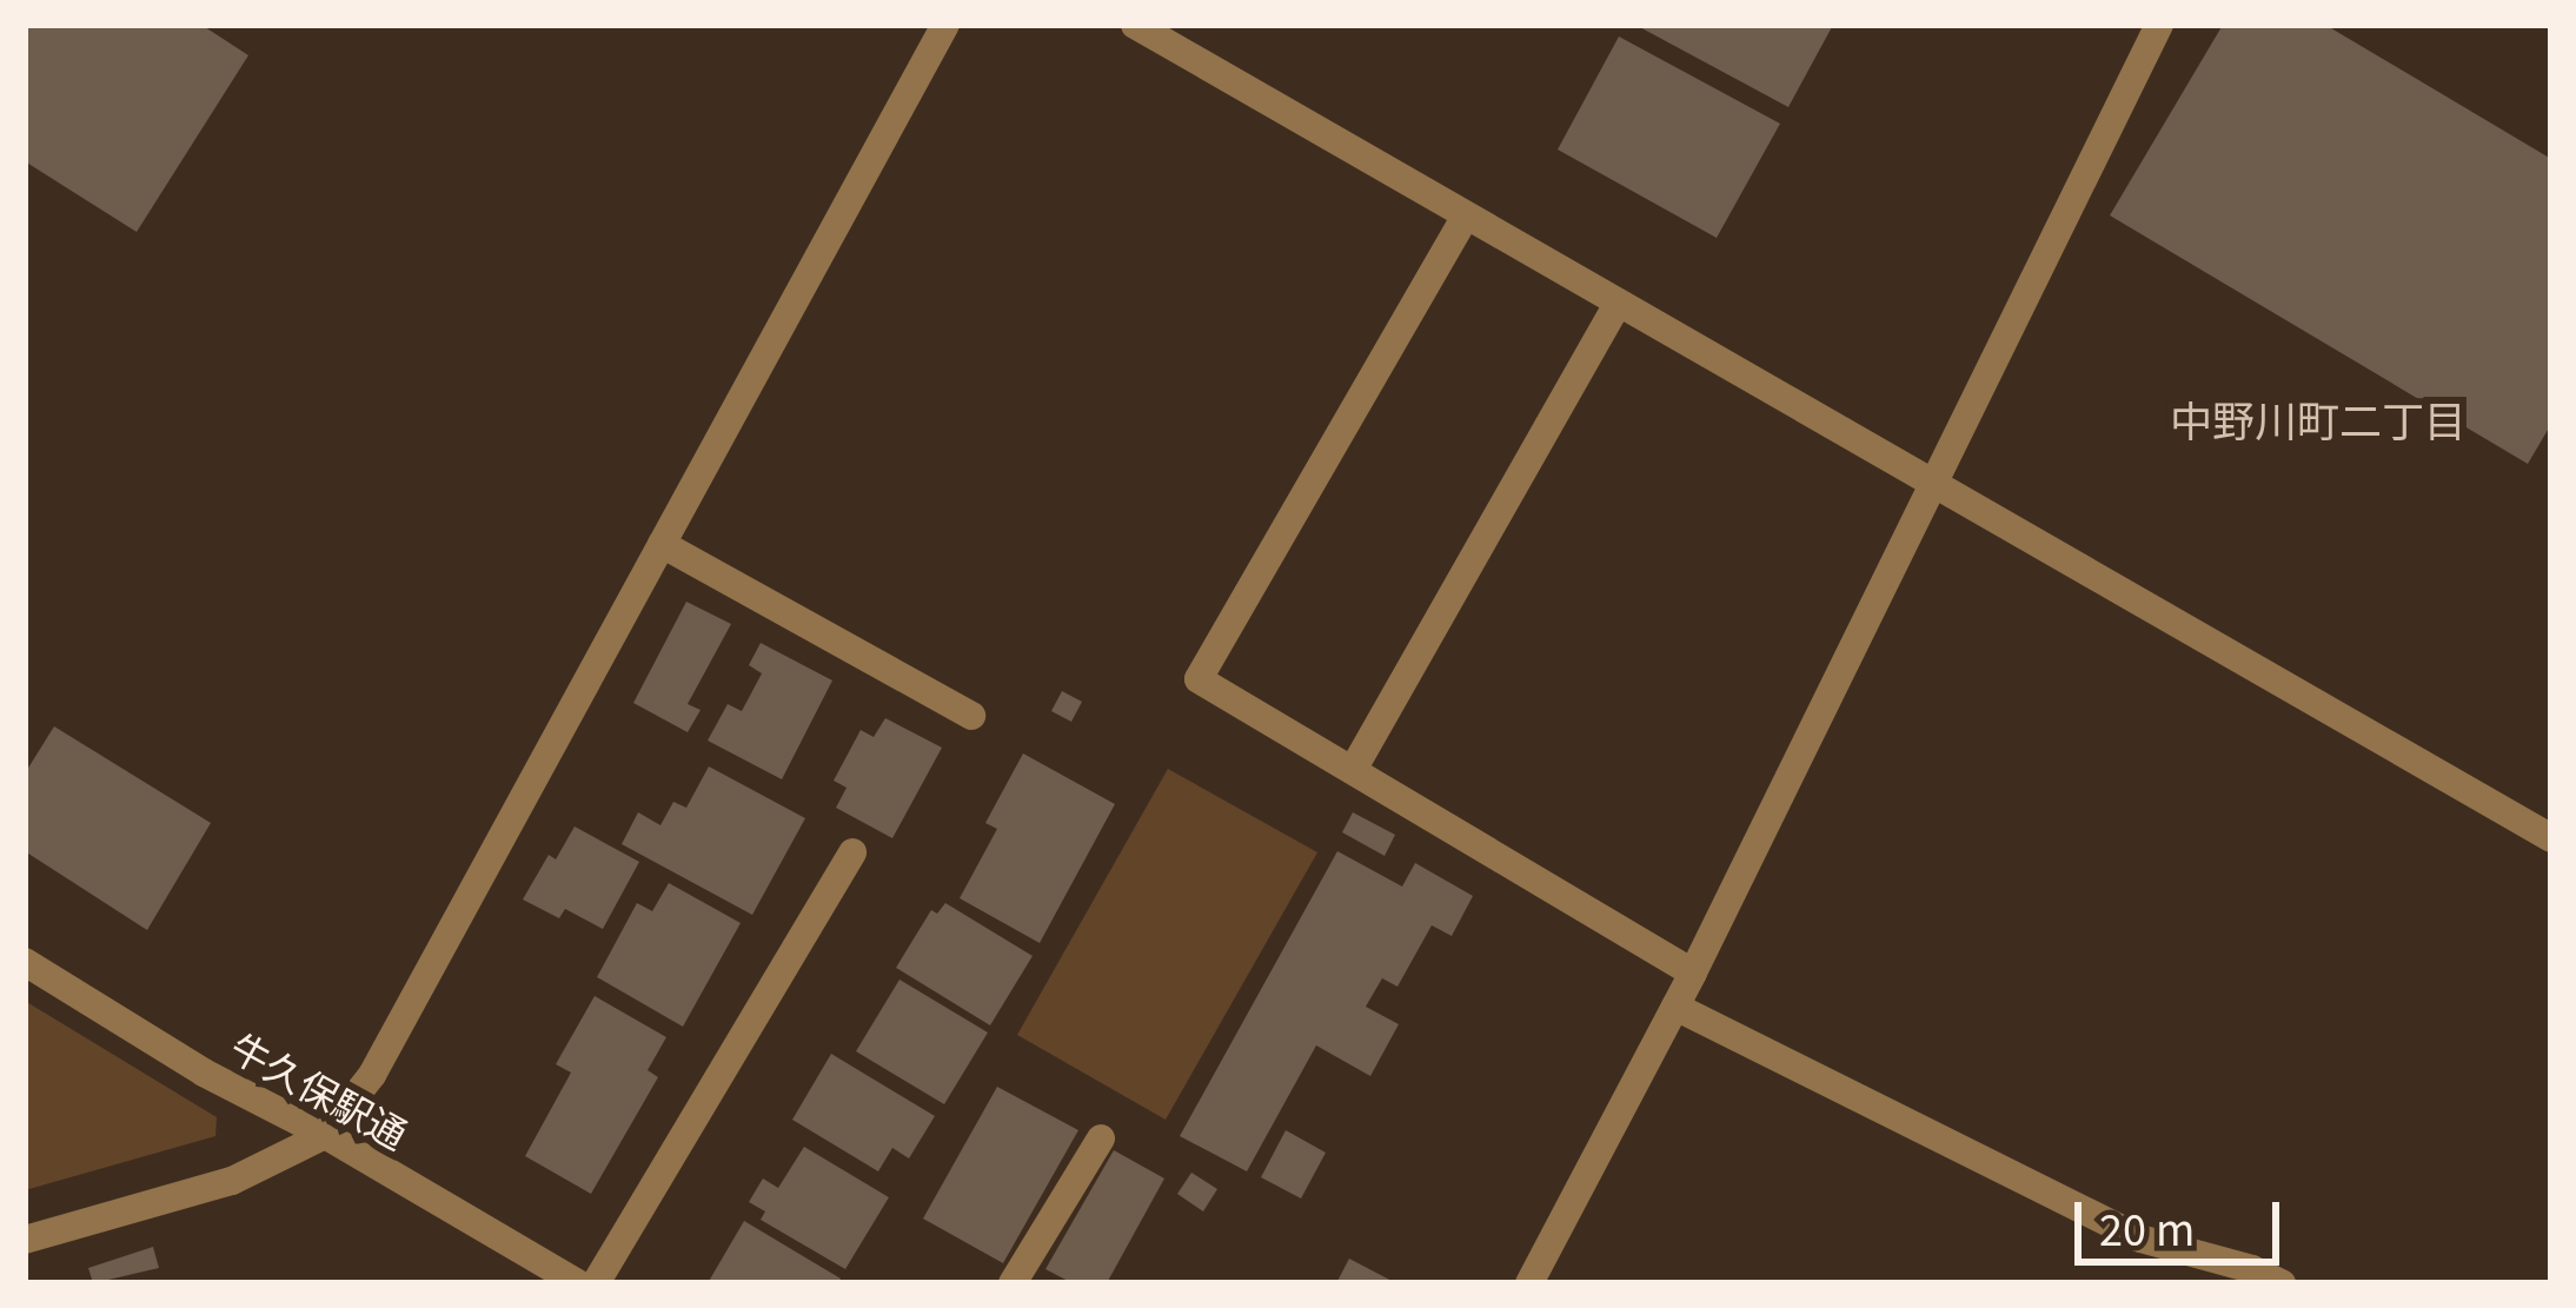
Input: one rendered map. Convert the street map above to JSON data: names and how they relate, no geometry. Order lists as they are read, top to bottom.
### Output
{
  "streets": {
    "street": ["牛久保駅通"]
  },
  "districts": ["中野川町二丁目"],
  "scale_bar": "20 m"
}
